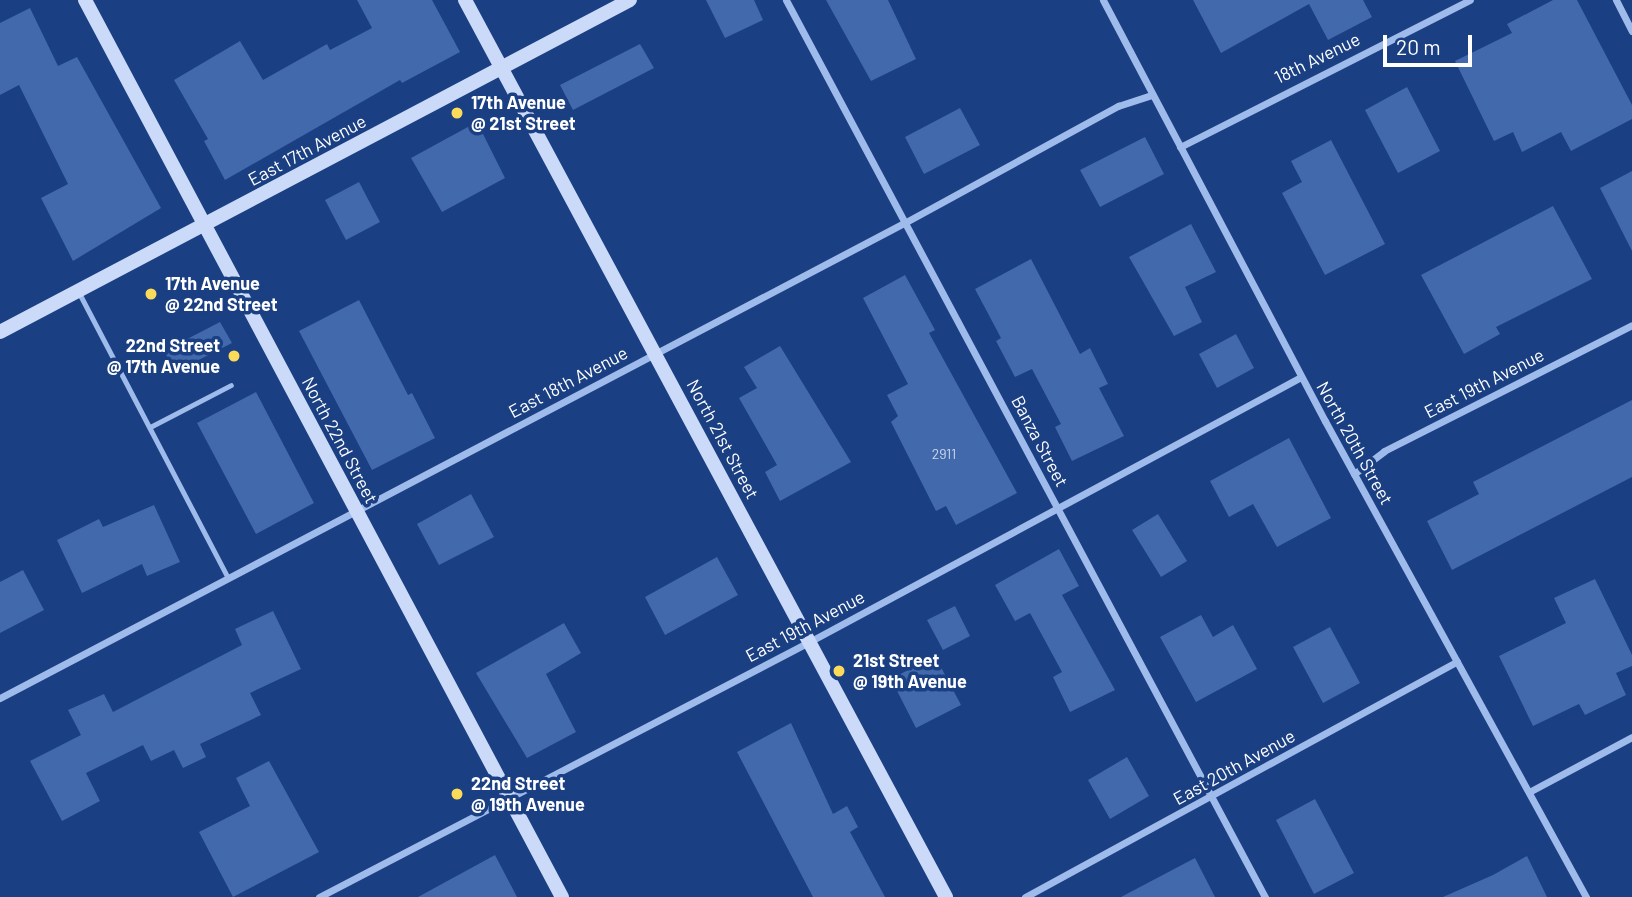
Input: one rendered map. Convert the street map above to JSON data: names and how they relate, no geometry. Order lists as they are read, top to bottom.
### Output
{
  "streets": {
    "main road": ["East 17th Avenue", "North 21st Street", "North 22nd Street"],
    "street": [
      "18th Avenue",
      "East 18th Avenue",
      "East 19th Avenue",
      "Banza Street",
      "North 20th Street",
      "East 20th Avenue"
    ]
  },
  "crossings": [
    ["18th Avenue", "North 20th Street"],
    ["East 17th Avenue", "North 21st Street"],
    ["East 17th Avenue", "North 22nd Street"],
    ["East 18th Avenue", "North 21st Street"],
    ["East 18th Avenue", "North 22nd Street"],
    ["East 18th Avenue", "Banza Street"],
    ["East 18th Avenue", "North 20th Street"],
    ["East 19th Avenue", "North 21st Street"],
    ["East 19th Avenue", "North 22nd Street"],
    ["East 19th Avenue", "Banza Street"],
    ["East 19th Avenue", "North 20th Street"],
    ["Banza Street", "East 20th Avenue"],
    ["North 20th Street", "East 20th Avenue"]
  ],
  "places": [
    "17th Avenue @ 21st Street",
    "17th Avenue @ 22nd Street",
    "22nd Street @ 17th Avenue",
    "21st Street @ 19th Avenue",
    "22nd Street @ 19th Avenue"
  ],
  "house_numbers": ["2911"],
  "scale_bar": "20 m"
}
